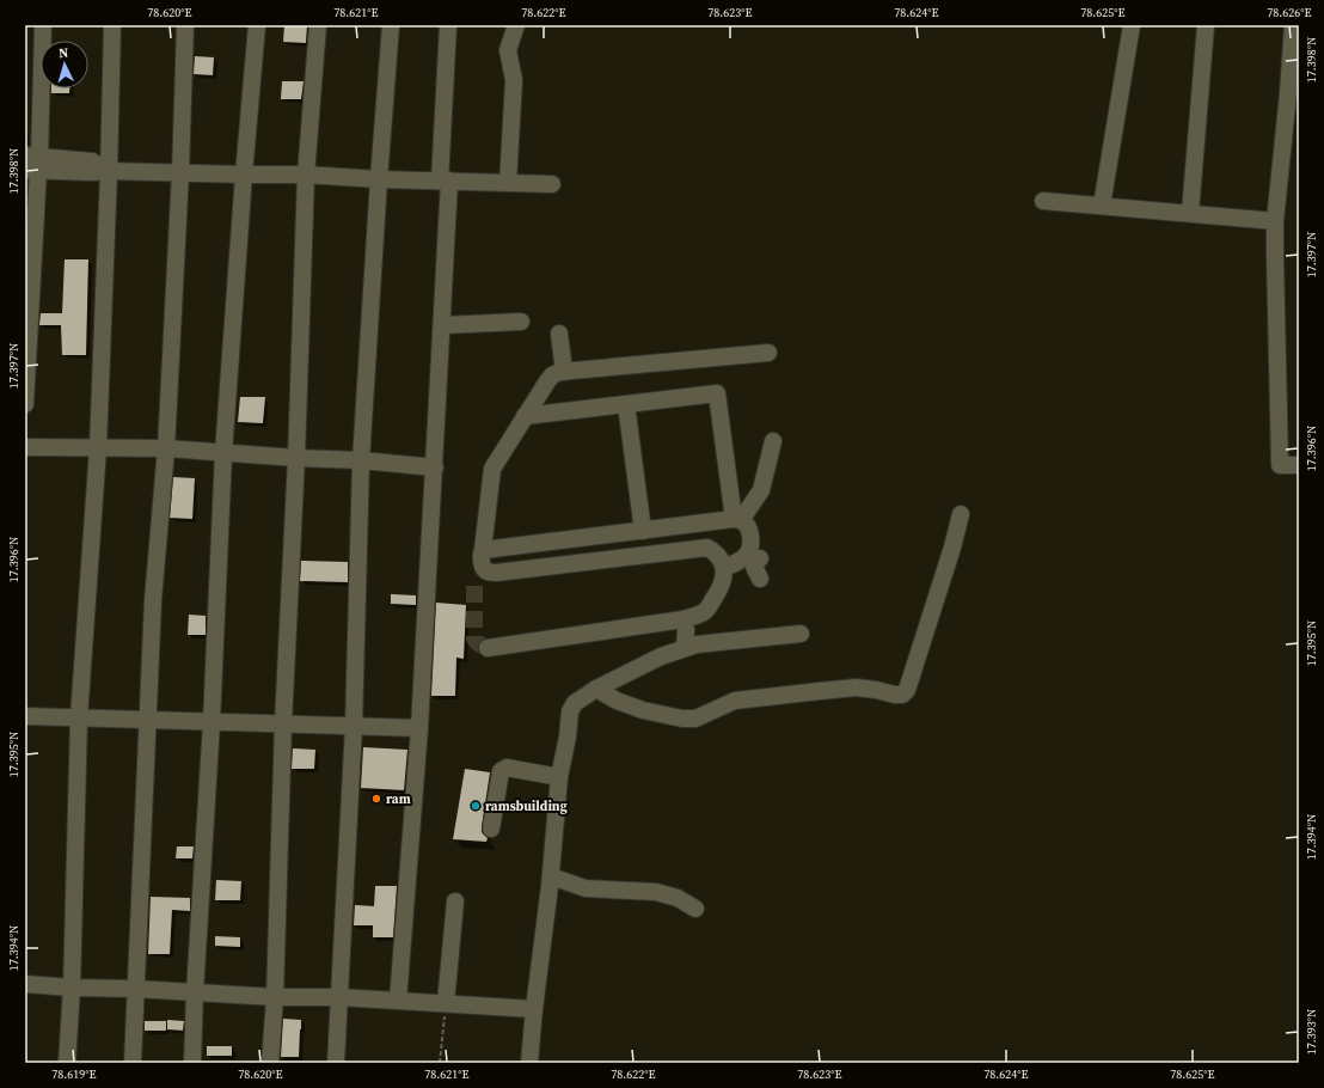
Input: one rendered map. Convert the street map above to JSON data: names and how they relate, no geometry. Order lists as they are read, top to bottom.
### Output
{
  "places": ["ram", "ramsbuilding"],
  "north": "top",
  "coordinates": [
    "78.620°E",
    "78.621°E",
    "78.622°E",
    "78.623°E",
    "78.624°E",
    "78.625°E",
    "78.626°E",
    "17.398°N",
    "17.397°N",
    "17.396°N",
    "17.395°N",
    "17.394°N",
    "17.393°N",
    "78.619°E"
  ]
}
